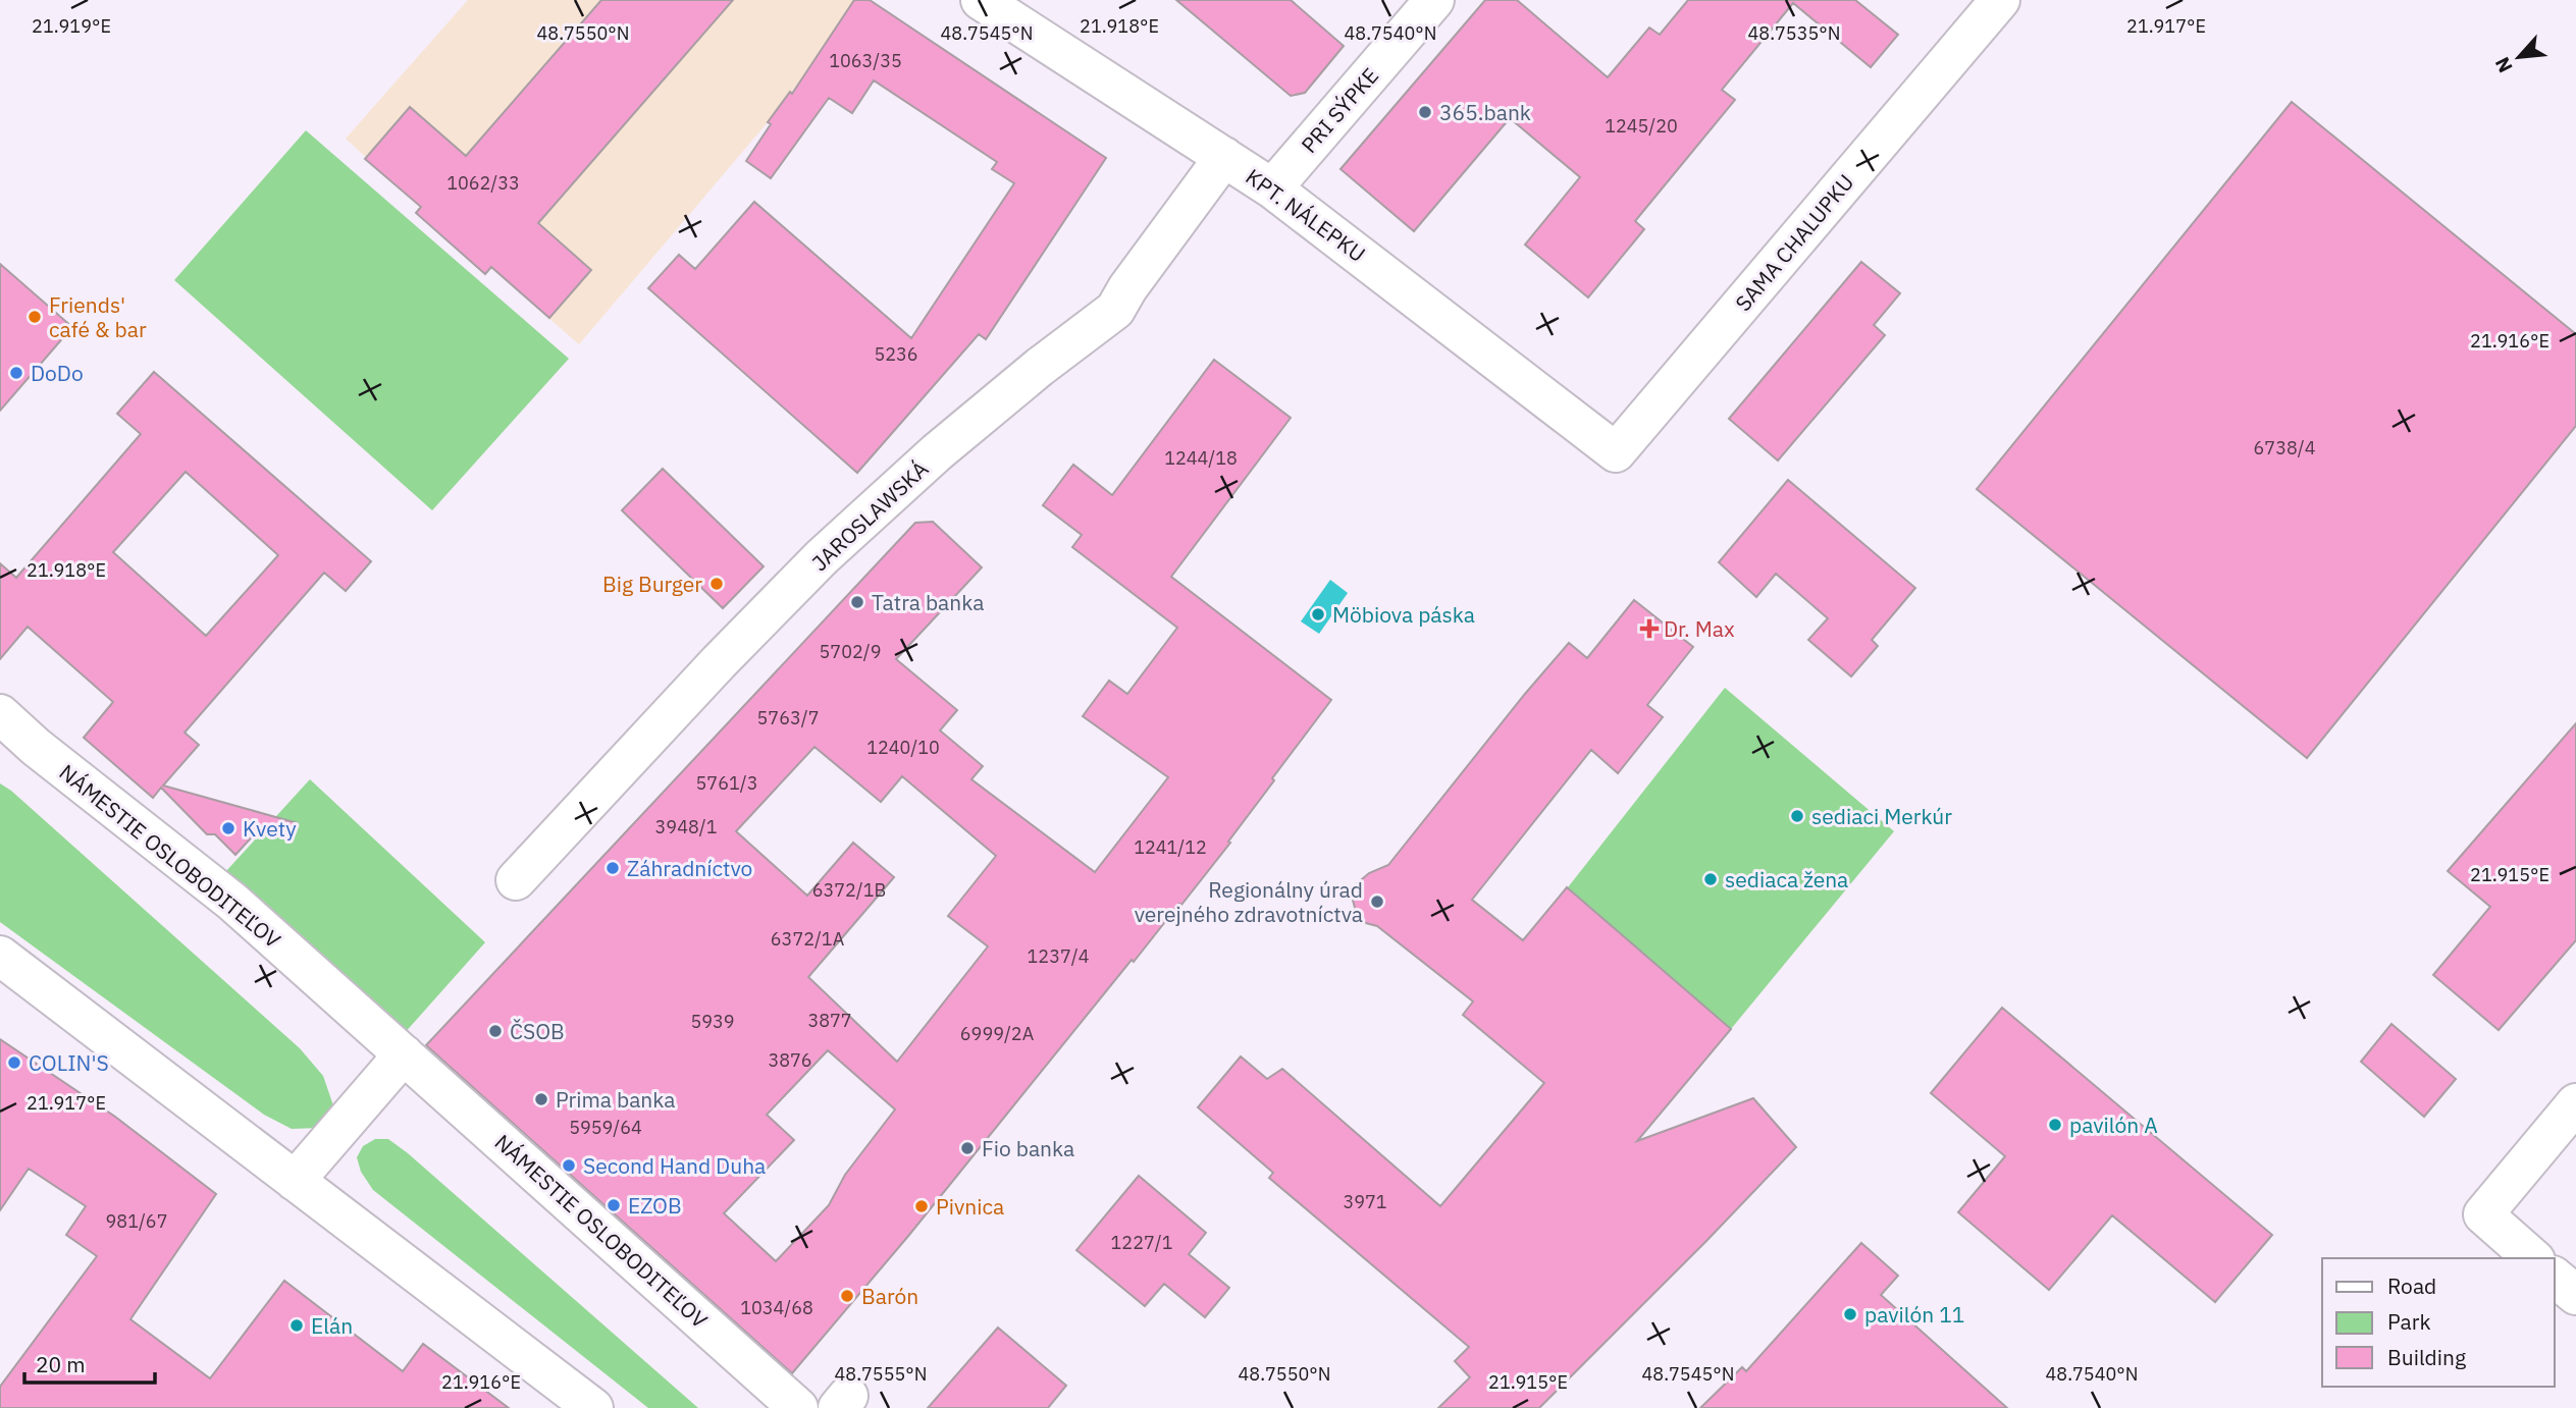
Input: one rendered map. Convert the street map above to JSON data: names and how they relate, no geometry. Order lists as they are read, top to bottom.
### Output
{
  "streets": {
    "street": [
      "PRI SÝPKE",
      "KPT. NÁLEPKU",
      "SAMA CHALUPKU",
      "JAROSLAWSKÁ",
      "NÁMESTIE OSLOBODITEĽOV"
    ]
  },
  "crossings": [
    ["PRI SÝPKE", "KPT. NÁLEPKU"],
    ["KPT. NÁLEPKU", "SAMA CHALUPKU"],
    ["KPT. NÁLEPKU", "JAROSLAWSKÁ"]
  ],
  "places": {
    "other": [
      "365.bank",
      "Friends' café & bar",
      "DoDo",
      "Big Burger",
      "Tatra banka",
      "Möbiova páska",
      "sediaci Merkúr",
      "Kvety",
      "Záhradníctvo",
      "sediaca žena",
      "Regionálny úrad verejného zdravotníctva",
      "ČSOB",
      "COLIN'S",
      "Prima banka",
      "pavilón A",
      "Fio banka",
      "Second Hand Duha",
      "EZOB",
      "Pivnica",
      "Barón",
      "pavilón 11",
      "Elán"
    ],
    "health": ["Dr. Max"]
  },
  "house_numbers": [
    "1063/35",
    "1245/20",
    "1062/33",
    "5236",
    "6738/4",
    "1244/18",
    "5702/9",
    "5763/7",
    "1240/10",
    "5761/3",
    "3948/1",
    "1241/12",
    "6372/1B",
    "6372/1A",
    "1237/4",
    "3877",
    "5939",
    "6999/2A",
    "3876",
    "5959/64",
    "3971",
    "981/67",
    "1227/1",
    "1034/68"
  ],
  "legend": ["Road", "Park", "Building"],
  "scale_bar": "20 m",
  "north": "bottom left",
  "coordinates": [
    "21.919°E",
    "21.918°E",
    "21.917°E",
    "48.7550°N",
    "48.7545°N",
    "48.7540°N",
    "48.7535°N",
    "21.916°E",
    "21.915°E",
    "48.7555°N"
  ]
}
